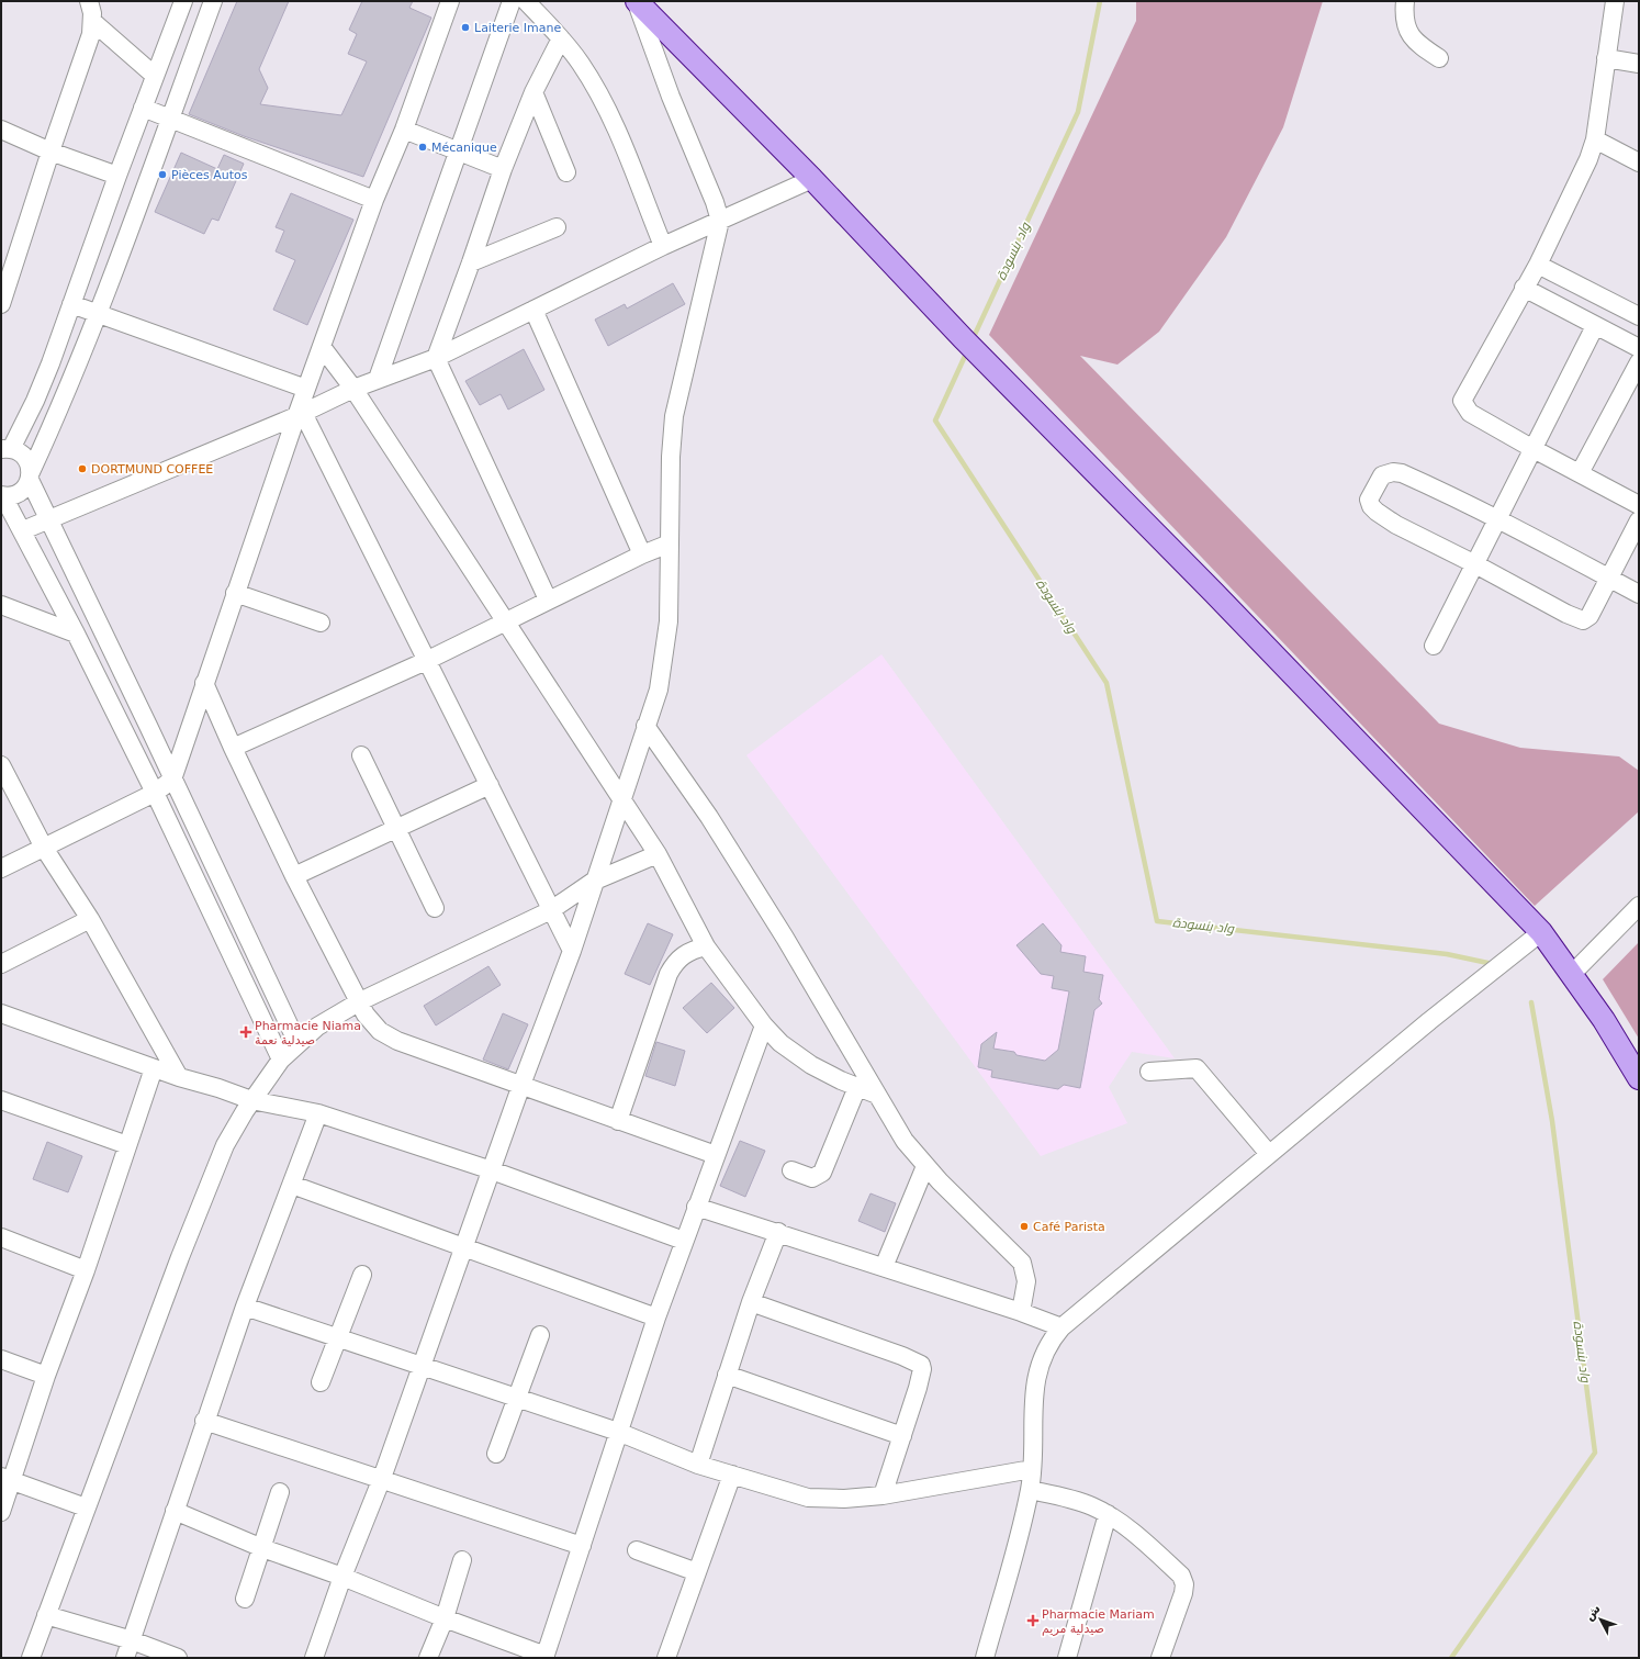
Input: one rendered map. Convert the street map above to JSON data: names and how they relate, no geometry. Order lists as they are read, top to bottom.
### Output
{
  "water": ["واد بنسودة"],
  "places": {
    "other": [
      "Laiterie Imane",
      "Mécanique",
      "Pièces Autos",
      "DORTMUND COFFEE",
      "Café Parista"
    ],
    "health": ["Pharmacie Niama صيدلية نعمة", "Pharmacie Mariam صيدلية مريم"]
  },
  "north": "top left"
}
